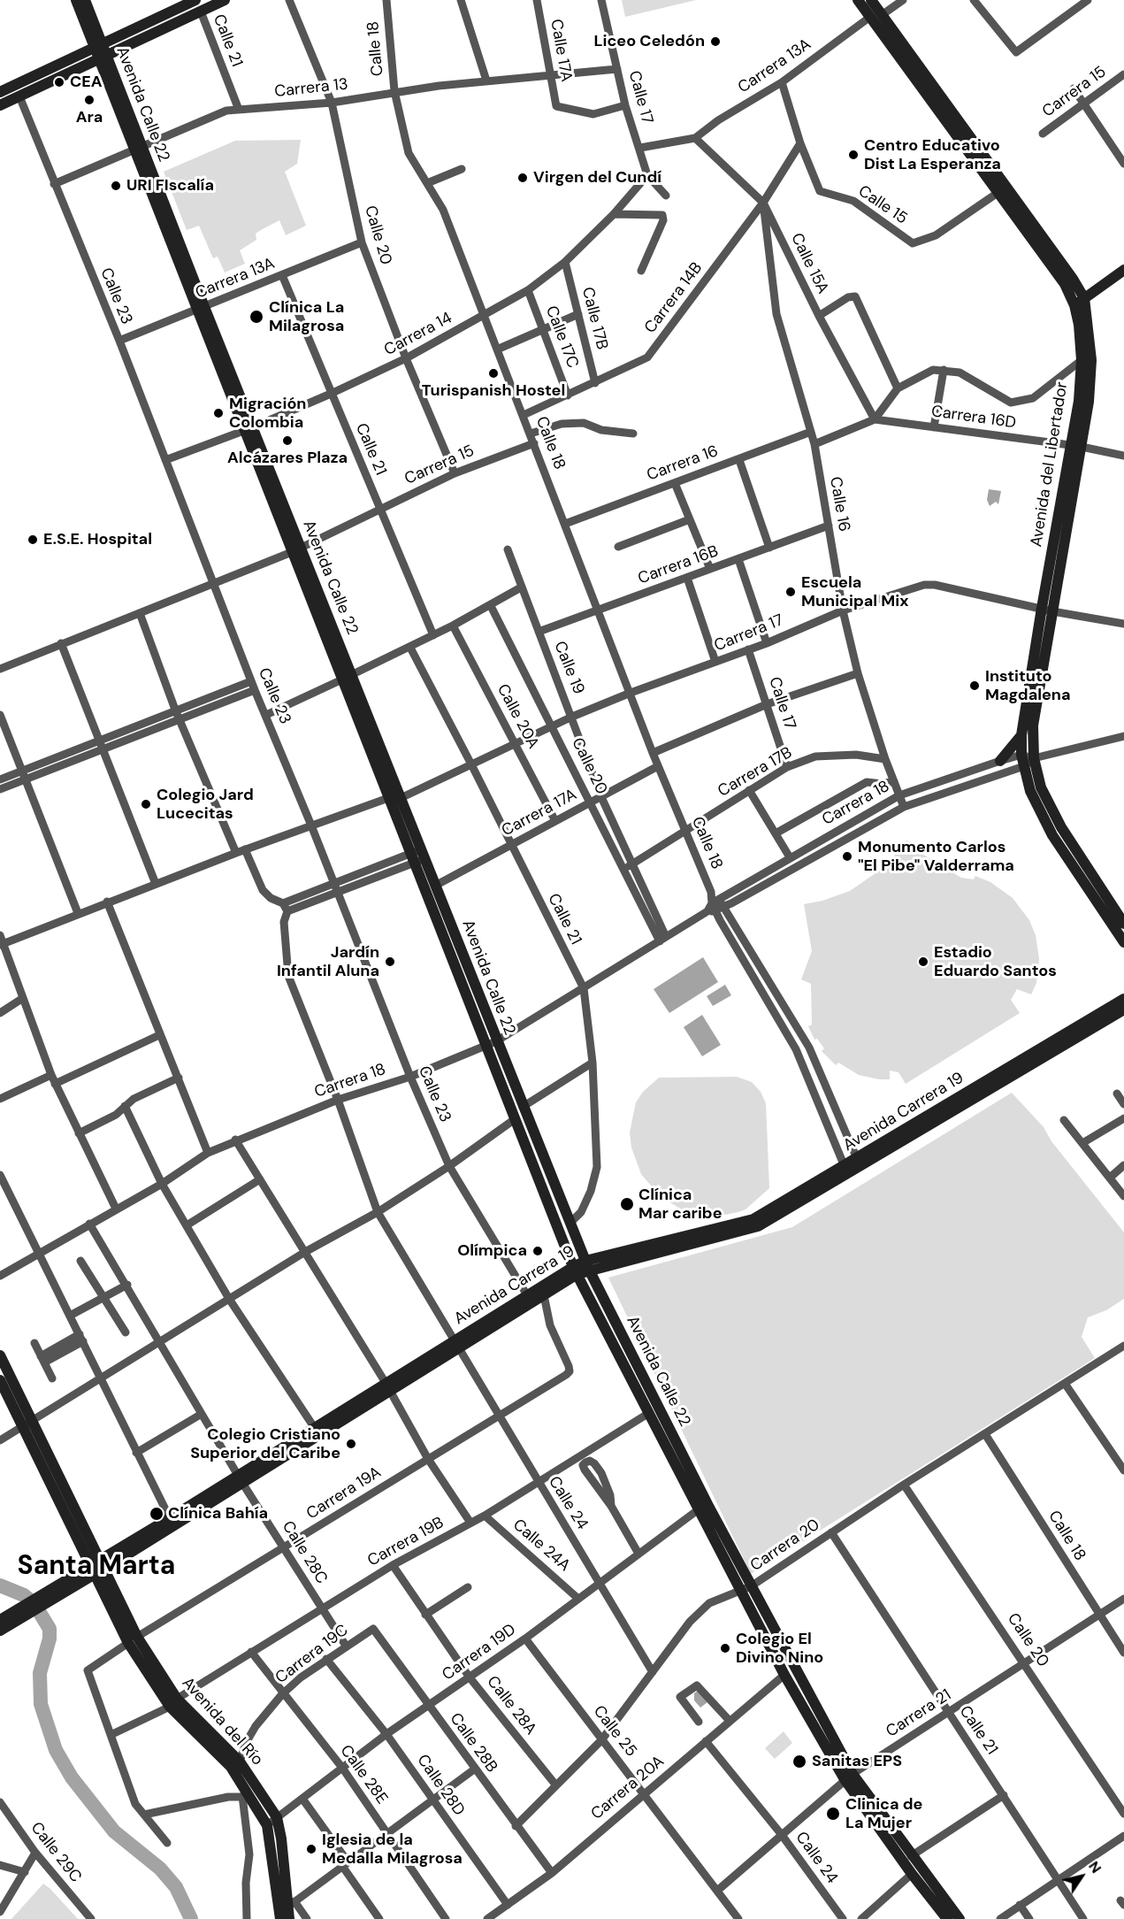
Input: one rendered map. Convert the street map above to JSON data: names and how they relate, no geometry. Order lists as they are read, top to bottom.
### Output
{
  "streets": {
    "main road": [
      "Avenida Calle 22",
      "Avenida del Libertador",
      "Avenida Carrera 19",
      "Avenida del Río"
    ],
    "street": [
      "Calle 21",
      "Calle 18",
      "Calle 17A",
      "Carrera 13A",
      "Carrera 13",
      "Carrera 15",
      "Calle 17",
      "Calle 15",
      "Calle 20",
      "Calle 15A",
      "Calle 23",
      "Carrera 14B",
      "Calle 17B",
      "Carrera 14",
      "Calle 17C",
      "Carrera 16D",
      "Carrera 16",
      "Calle 16",
      "Carrera 16B",
      "Carrera 17",
      "Calle 19",
      "Calle 20A",
      "Carrera 17B",
      "Carrera 18",
      "Carrera 17A",
      "Carrera 19A",
      "Calle 24",
      "Carrera 19B",
      "Calle 24A",
      "Carrera 20",
      "Calle 28C",
      "Carrera 19D",
      "Carrera 19C",
      "Calle 28A",
      "Carrera 21",
      "Calle 25",
      "Calle 28B",
      "Calle 28E",
      "Calle 28D",
      "Carrera 20A",
      "Calle 29C"
    ]
  },
  "crossings": [
    ["Calle 21", "Carrera 13A"],
    ["Calle 21", "Carrera 13"],
    ["Calle 21", "Carrera 15"],
    ["Calle 21", "Avenida Calle 22"],
    ["Calle 21", "Carrera 14"],
    ["Calle 21", "Carrera 17"],
    ["Calle 21", "Carrera 18"],
    ["Calle 21", "Carrera 17A"],
    ["Calle 21", "Carrera 20"],
    ["Calle 21", "Carrera 21"],
    ["Calle 18", "Carrera 13"],
    ["Calle 18", "Carrera 15"],
    ["Calle 18", "Carrera 14B"],
    ["Calle 18", "Carrera 14"],
    ["Calle 18", "Carrera 16"],
    ["Calle 18", "Carrera 16B"],
    ["Calle 18", "Carrera 17"],
    ["Calle 18", "Carrera 17B"],
    ["Calle 18", "Carrera 18"],
    ["Calle 18", "Carrera 17A"],
    ["Calle 18", "Avenida Carrera 19"],
    ["Calle 18", "Carrera 20"],
    ["Calle 18", "Carrera 21"],
    ["Calle 17A", "Carrera 13"],
    ["Calle 17A", "Calle 17"],
    ["Carrera 13A", "Avenida Calle 22"],
    ["Carrera 13A", "Calle 15"],
    ["Carrera 13A", "Calle 20"],
    ["Carrera 13A", "Calle 15A"],
    ["Carrera 13A", "Calle 23"],
    ["Carrera 13A", "Avenida del Libertador"],
    ["Carrera 13", "Calle 17"],
    ["Carrera 13", "Avenida Calle 22"],
    ["Carrera 13", "Calle 20"],
    ["Carrera 13", "Calle 23"],
    ["Carrera 15", "Avenida Calle 22"],
    ["Carrera 15", "Calle 20"],
    ["Carrera 15", "Calle 23"],
    ["Calle 17", "Carrera 14"],
    ["Calle 17", "Carrera 17"],
    ["Calle 17", "Carrera 17B"],
    ["Avenida Calle 22", "Carrera 14"],
    ["Avenida Calle 22", "Carrera 17"],
    ["Avenida Calle 22", "Carrera 18"],
    ["Avenida Calle 22", "Carrera 17A"],
    ["Avenida Calle 22", "Avenida Carrera 19"],
    ["Avenida Calle 22", "Carrera 19B"],
    ["Avenida Calle 22", "Carrera 20"],
    ["Avenida Calle 22", "Carrera 19D"],
    ["Avenida Calle 22", "Carrera 21"],
    ["Avenida Calle 22", "Carrera 20A"],
    ["Calle 15", "Carrera 14B"],
    ["Calle 15", "Avenida del Libertador"],
    ["Calle 20", "Carrera 14"],
    ["Calle 20", "Carrera 17"],
    ["Calle 20", "Calle 19"],
    ["Calle 20", "Carrera 17B"],
    ["Calle 20", "Carrera 18"],
    ["Calle 20", "Carrera 17A"],
    ["Calle 20", "Carrera 20"],
    ["Calle 20", "Carrera 21"],
    ["Calle 15A", "Carrera 14B"],
    ["Calle 15A", "Carrera 16D"],
    ["Calle 15A", "Calle 16"],
    ["Calle 23", "Carrera 14"],
    ["Calle 23", "Carrera 18"],
    ["Calle 23", "Avenida Carrera 19"],
    ["Carrera 14B", "Calle 17B"],
    ["Carrera 14B", "Calle 17C"],
    ["Carrera 14B", "Calle 16"],
    ["Calle 17B", "Carrera 14"],
    ["Carrera 14", "Calle 17C"],
    ["Carrera 16D", "Avenida del Libertador"],
    ["Carrera 16", "Calle 16"],
    ["Avenida del Libertador", "Carrera 17"],
    ["Avenida del Libertador", "Carrera 18"],
    ["Calle 16", "Carrera 16B"],
    ["Calle 16", "Carrera 17"],
    ["Calle 16", "Carrera 17B"],
    ["Calle 16", "Carrera 18"],
    ["Carrera 16B", "Calle 19"],
    ["Carrera 17", "Calle 19"],
    ["Carrera 17", "Calle 20A"],
    ["Calle 19", "Carrera 17A"],
    ["Calle 20A", "Carrera 17A"],
    ["Carrera 18", "Calle 24"],
    ["Carrera 18", "Calle 28C"],
    ["Avenida Carrera 19", "Carrera 19A"],
    ["Avenida Carrera 19", "Calle 24"],
    ["Avenida Carrera 19", "Calle 28C"],
    ["Avenida Carrera 19", "Avenida del Río"],
    ["Carrera 19A", "Calle 24"],
    ["Carrera 19A", "Carrera 19B"],
    ["Carrera 19A", "Calle 28C"],
    ["Carrera 19A", "Avenida del Río"],
    ["Calle 24", "Carrera 19B"],
    ["Calle 24", "Carrera 20"],
    ["Calle 24", "Carrera 19D"],
    ["Calle 24", "Carrera 21"],
    ["Calle 24", "Carrera 20A"],
    ["Carrera 19B", "Calle 24A"],
    ["Carrera 19B", "Calle 28C"],
    ["Carrera 19B", "Calle 28A"],
    ["Carrera 19B", "Avenida del Río"],
    ["Carrera 19B", "Calle 28E"],
    ["Calle 24A", "Carrera 19D"],
    ["Carrera 20", "Calle 28A"],
    ["Carrera 20", "Calle 25"],
    ["Carrera 20", "Calle 28B"],
    ["Calle 28C", "Carrera 19C"],
    ["Carrera 19D", "Calle 28A"],
    ["Carrera 19D", "Avenida del Río"],
    ["Carrera 19D", "Calle 25"],
    ["Carrera 19D", "Calle 28B"],
    ["Carrera 19D", "Calle 28E"],
    ["Carrera 19D", "Calle 28D"],
    ["Carrera 19C", "Avenida del Río"],
    ["Carrera 19C", "Calle 28B"],
    ["Carrera 19C", "Calle 28E"],
    ["Carrera 19C", "Calle 28D"],
    ["Carrera 21", "Calle 25"],
    ["Calle 25", "Carrera 20A"],
    ["Calle 28B", "Carrera 20A"],
    ["Calle 28D", "Carrera 20A"]
  ],
  "districts": ["Santa Marta"],
  "places": [
    "Liceo Celedón",
    "CEA",
    "Ara",
    "Centro Educativo Dist La Esperanza",
    "Virgen del Cundí",
    "URI FIscalía",
    "Clínica La Milagrosa",
    "Turispanish Hostel",
    "Migración Colombia",
    "Alcázares Plaza",
    "E.S.E. Hospital",
    "Escuela Municipal Mix",
    "Instituto Magdalena",
    "Colegio Jard Lucecitas",
    "Monumento Carlos \"El Pibe\" Valderrama",
    "Jardín Infantil Aluna",
    "Estadio Eduardo Santos",
    "Clínica Mar caribe",
    "Olímpica",
    "Colegio Cristiano Superior del Caribe",
    "Clínica Bahía",
    "Colegio El Divino Nino",
    "Sanitas EPS",
    "Clinica de La Mujer",
    "Iglesia de la Medalla Milagrosa"
  ],
  "north": "top right"
}
